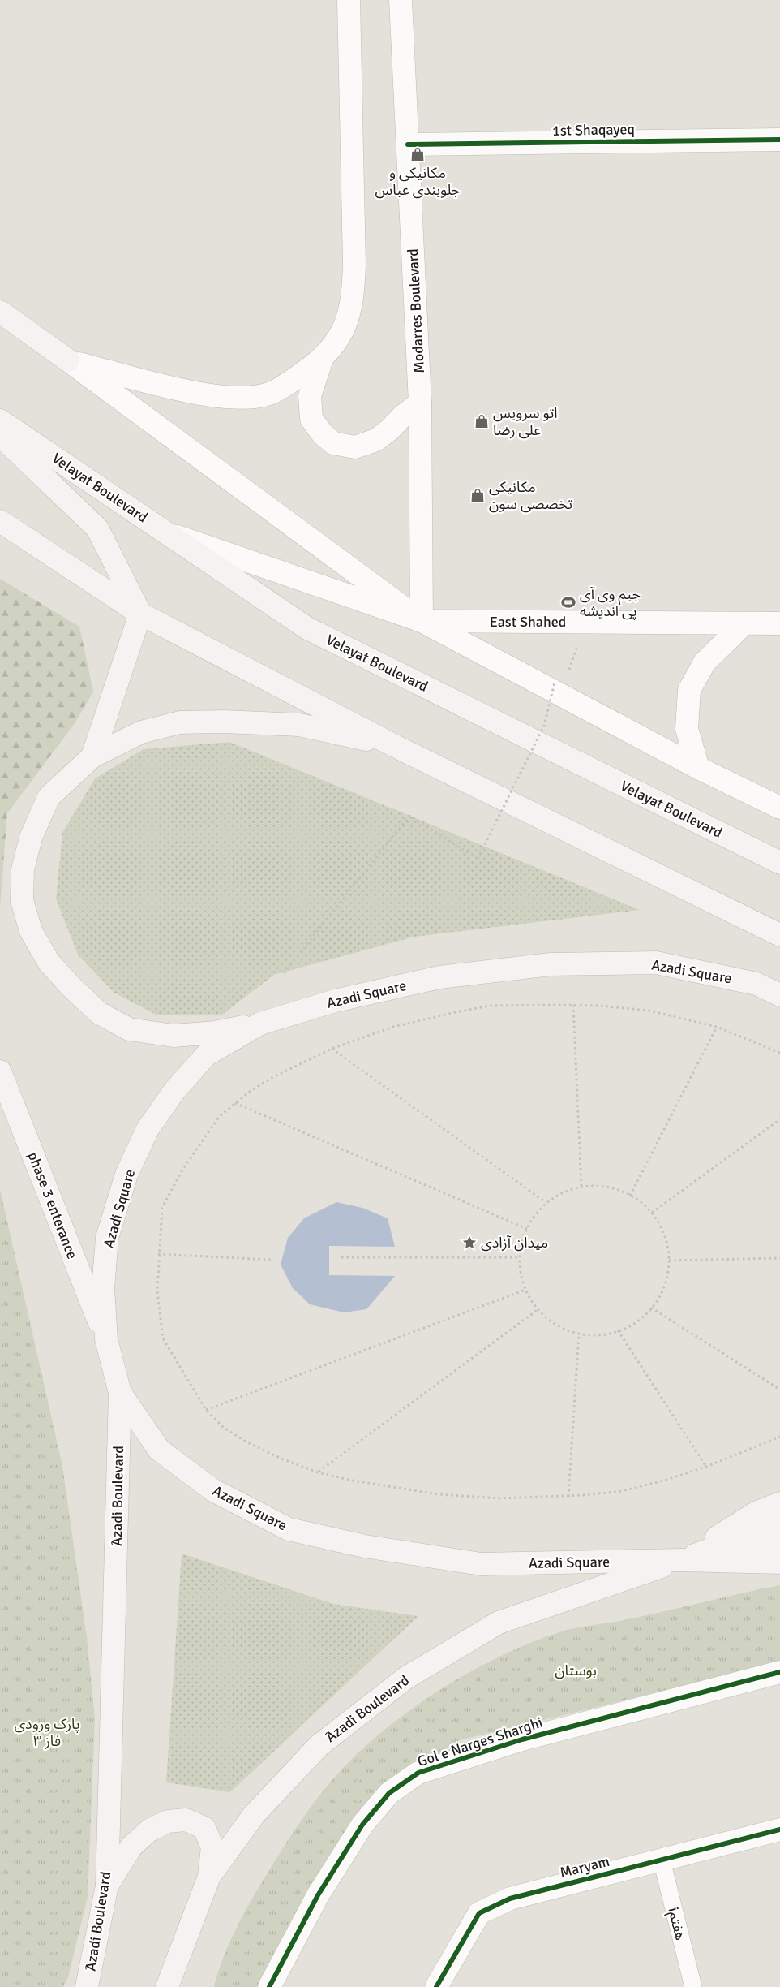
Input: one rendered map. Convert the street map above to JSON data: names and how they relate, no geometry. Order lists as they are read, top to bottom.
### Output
{
  "streets": {
    "main road": [
      "1st Shaqayeq",
      "Modarres Boulevard",
      "Velayat Boulevard",
      "East Shahed",
      "Azadi Square",
      "phase 3 enterance",
      "َAzadi Boulevard",
      "Gol e Narges Sharghi",
      "Maryam"
    ],
    "lane": ["iهفتم"]
  },
  "crossings": [
    ["1st Shaqayeq", "Modarres Boulevard"],
    ["Modarres Boulevard", "East Shahed"],
    ["Azadi Square", "phase 3 enterance"],
    ["Azadi Square", "َAzadi Boulevard"],
    ["Maryam", "iهفتم"]
  ],
  "parks": ["بوستان", "پارک ورودی فاز ۳"],
  "places": {
    "shop": ["مکانیکی و جلوبندی عباس", "اتو سرویس علی رضا", "مکانیکی تخصصی سون"],
    "sports": ["جیم وی آی پی اندیشه"],
    "place": ["میدان آزادی"]
  }
}
